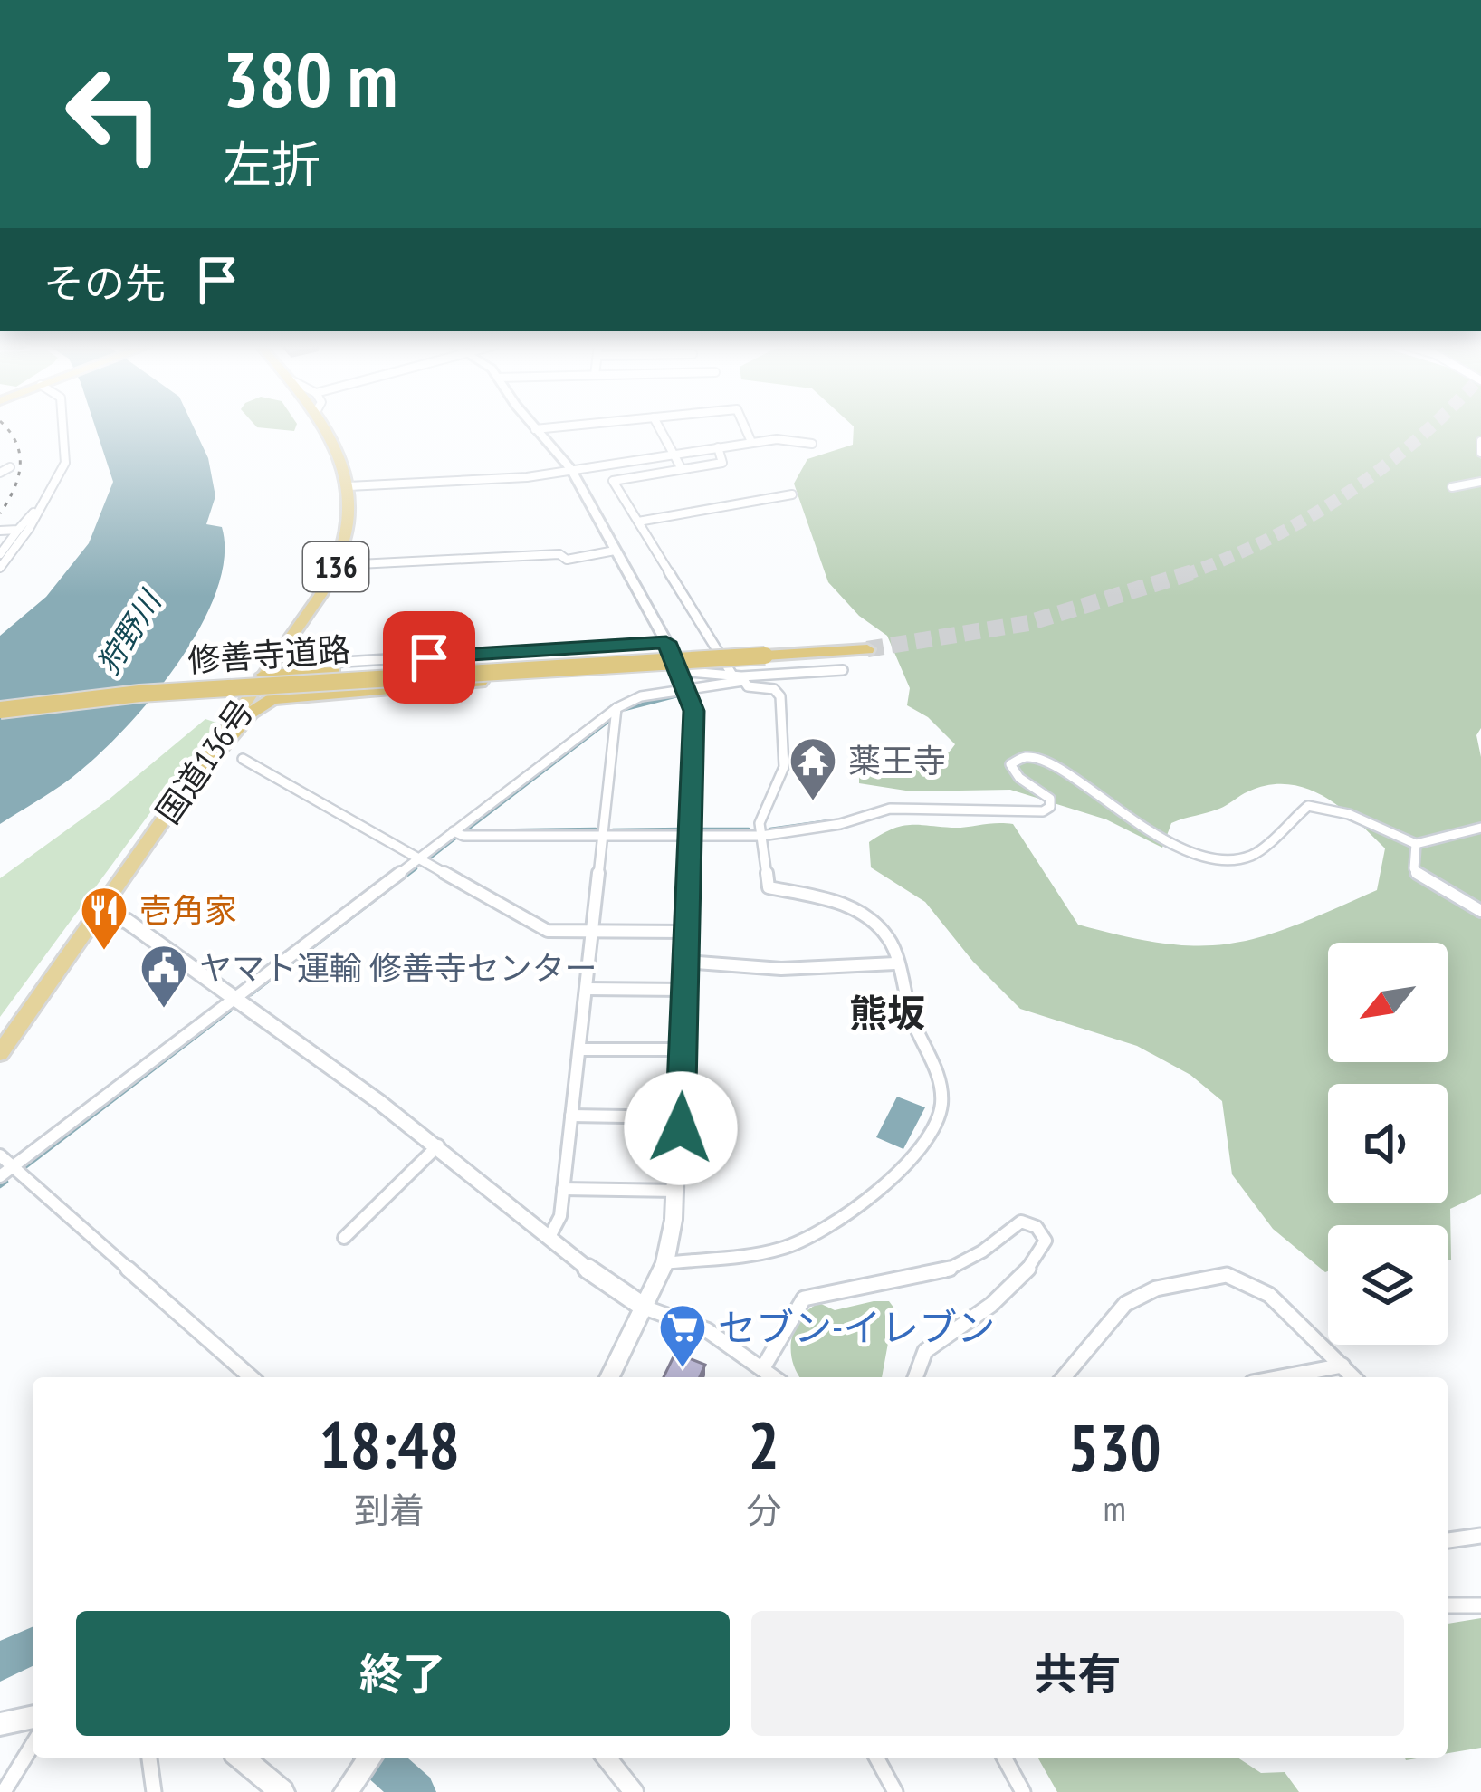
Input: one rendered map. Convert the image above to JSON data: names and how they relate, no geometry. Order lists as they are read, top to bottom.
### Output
{
  "streets": {
    "highway": ["136", "修善寺道路", "国道136号"]
  },
  "districts": ["熊坂"],
  "water": ["狩野川"],
  "places": {
    "temple": ["薬王寺"],
    "restaurant": ["壱角家"],
    "public building": ["ヤマト運輸 修善寺センター"],
    "supermarket": ["セブン-イレブン"]
  },
  "north": "bottom left",
  "page": {
    "turn": ["380 m", "左折"],
    "then": "その先",
    "eta": [
      "18:48",
      "到着",
      "2",
      "分",
      "530",
      "m"
    ],
    "buttons": ["終了", "共有"]
  }
}
